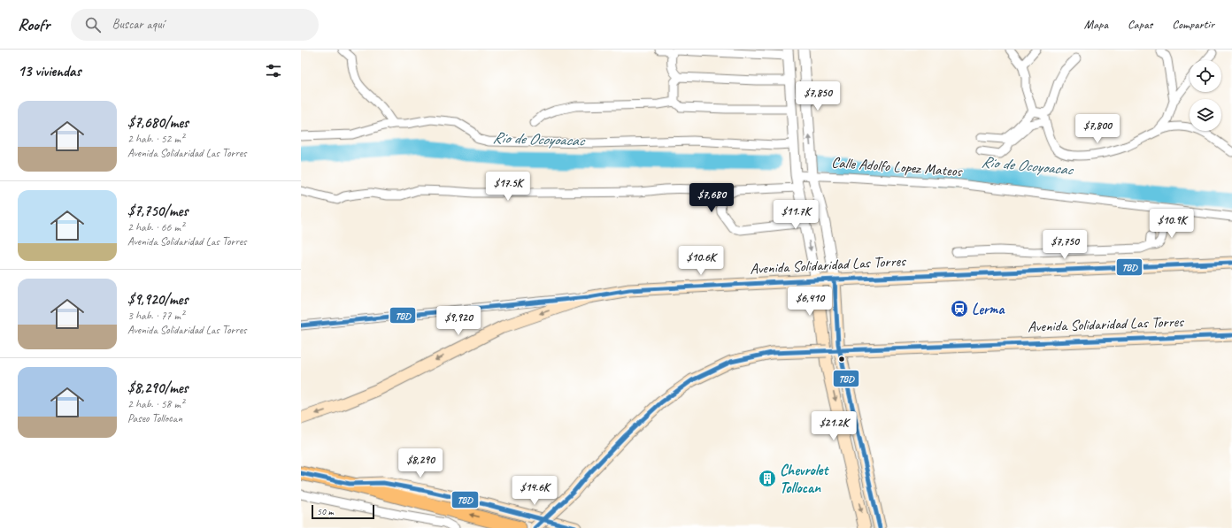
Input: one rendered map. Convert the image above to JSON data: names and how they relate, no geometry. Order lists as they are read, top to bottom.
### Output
{
  "streets": {
    "main road": ["Avenida Solidaridad Las Torres"],
    "street": ["Calle Adolfo Lopez Mateos"]
  },
  "water": ["Rio de Ocoyoacac"],
  "places": {
    "station": ["Lerma"],
    "building": ["Chevrolet Tollocan"]
  },
  "lines": ["transit line TBD"],
  "scale_bar": "50 m",
  "page": {
    "header": "Roofr",
    "search": "Buscar aquí",
    "nav": ["Mapa", "Capas", "Compartir"],
    "heading": "13 viviendas",
    "price": [
      "$7,850",
      "$7,800",
      "$17.5K",
      "$7,680",
      "$11.7K",
      "$10.9K",
      "$7,750",
      "$10.6K",
      "$6,410",
      "$9,920",
      "$21.2K",
      "$8,290",
      "$14.6K"
    ],
    "list": [
      {
        "name": "$7,680/mes",
        "note": "2 hab. · 52 m² · Avenida Solidaridad Las Torres"
      },
      {
        "name": "$7,750/mes",
        "note": "2 hab. · 66 m² · Avenida Solidaridad Las Torres"
      },
      {
        "name": "$9,920/mes",
        "note": "3 hab. · 77 m² · Avenida Solidaridad Las Torres"
      },
      {
        "name": "$8,290/mes",
        "note": "2 hab. · 58 m² · Paseo Tollocan"
      }
    ],
    "scale": "50 m"
  }
}
